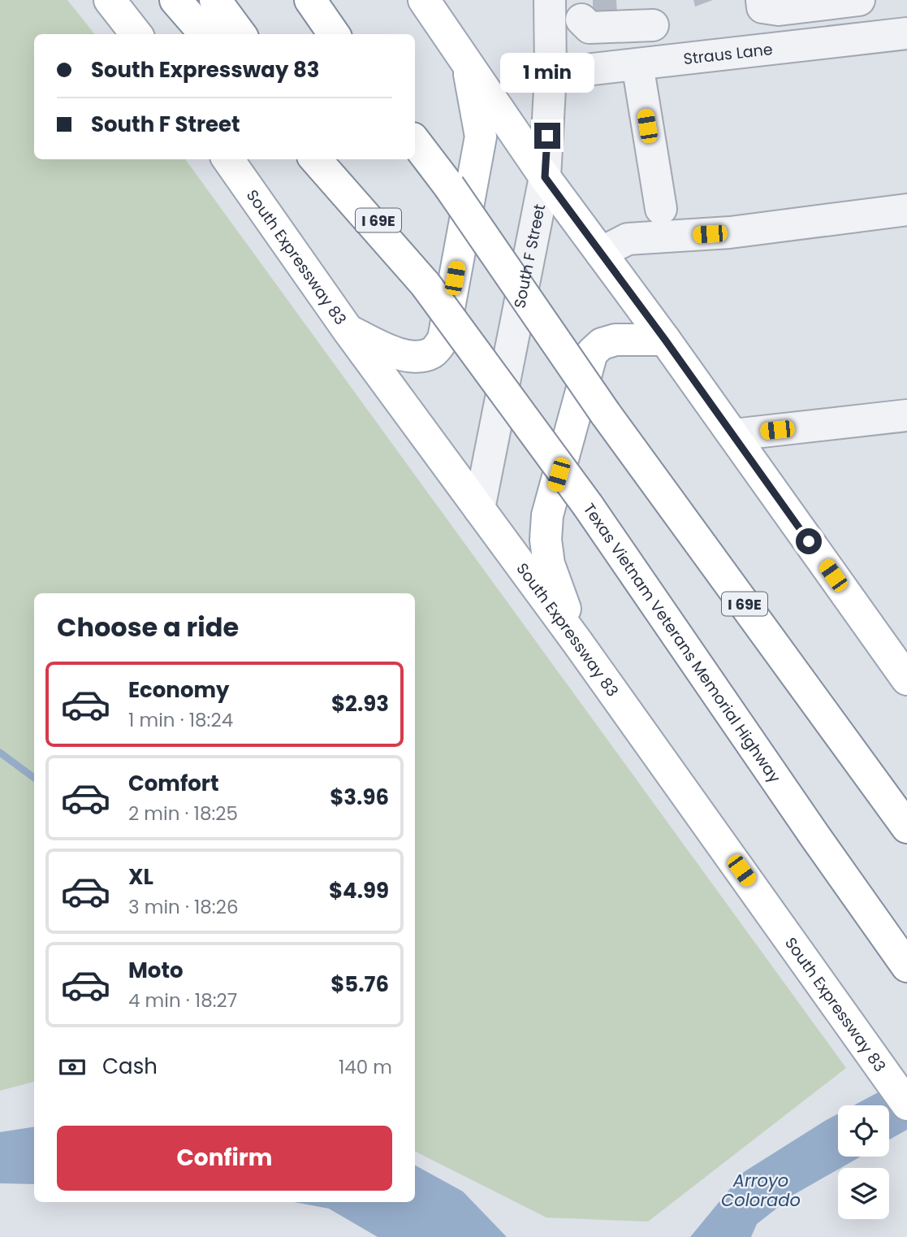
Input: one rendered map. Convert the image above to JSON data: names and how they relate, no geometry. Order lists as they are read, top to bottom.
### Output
{
  "streets": {
    "main road": ["I 69E", "South Expressway 83", "Texas Vietnam Veterans Memorial Highway"],
    "street": ["Straus Lane", "South F Street"]
  },
  "crossings": [
    ["Straus Lane", "South F Street"],
    ["South F Street", "South Expressway 83"]
  ],
  "water": ["Arroyo Colorado"],
  "page": {
    "banner": ["South Expressway 83", "South F Street"],
    "bubble": "1 min",
    "heading": "Choose a ride",
    "list": [
      {
        "name": "Economy",
        "note": "1 min · 18:24",
        "value": "$2.93"
      },
      {
        "name": "Comfort",
        "note": "2 min · 18:25",
        "value": "$3.96"
      },
      {
        "name": "XL",
        "note": "3 min · 18:26",
        "value": "$4.99"
      },
      {
        "name": "Moto",
        "note": "4 min · 18:27",
        "value": "$5.76"
      }
    ],
    "pay": ["Cash", "140 m"],
    "buttons": "Confirm"
  }
}
